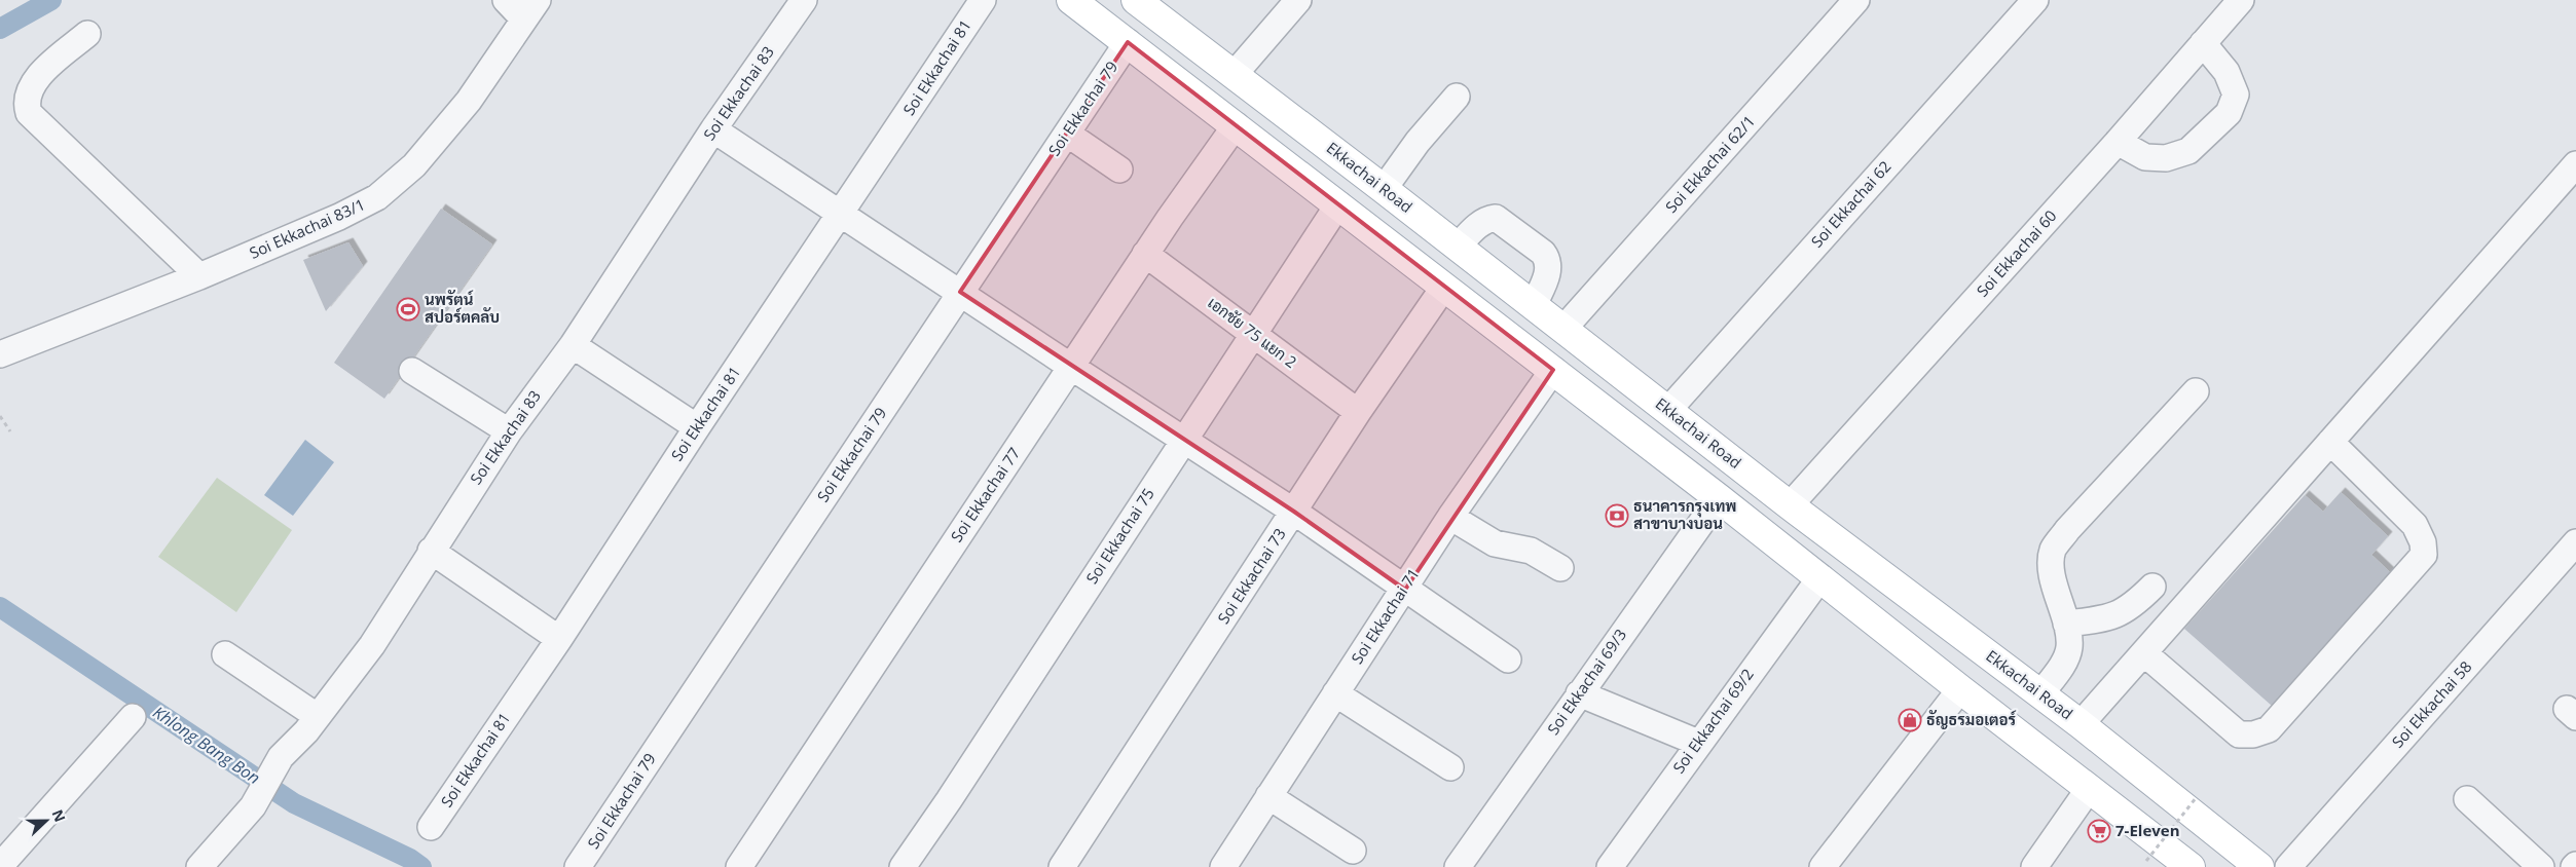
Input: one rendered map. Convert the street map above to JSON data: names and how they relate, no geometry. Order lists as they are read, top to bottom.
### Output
{
  "streets": {
    "main road": ["Ekkachai Road"],
    "street": [
      "Soi Ekkachai 81",
      "Soi Ekkachai 83",
      "Soi Ekkachai 79",
      "Soi Ekkachai 62/1",
      "Soi Ekkachai 62",
      "Soi Ekkachai 83/1",
      "Soi Ekkachai 60",
      "เอกชัย 75 แยก 2",
      "Soi Ekkachai 77",
      "Soi Ekkachai 75",
      "Soi Ekkachai 73",
      "Soi Ekkachai 71",
      "Soi Ekkachai 69/3",
      "Soi Ekkachai 58",
      "Soi Ekkachai 69/2"
    ]
  },
  "crossings": [
    ["Soi Ekkachai 62/1", "Ekkachai Road"],
    ["Ekkachai Road", "Soi Ekkachai 62"],
    ["Ekkachai Road", "Soi Ekkachai 60"],
    ["เอกชัย 75 แยก 2", "Soi Ekkachai 77"],
    ["เอกชัย 75 แยก 2", "Soi Ekkachai 75"],
    ["เอกชัย 75 แยก 2", "Soi Ekkachai 73"]
  ],
  "water": ["Khlong Bang Bon"],
  "places": {
    "sports": ["นพรัตน์ สปอร์ตคลับ"],
    "bank": ["ธนาคารกรุงเทพ สาขาบางบอน"],
    "shop": ["ธัญธรมอเตอร์"],
    "supermarket": ["7-Eleven"]
  },
  "north": "right"
}
